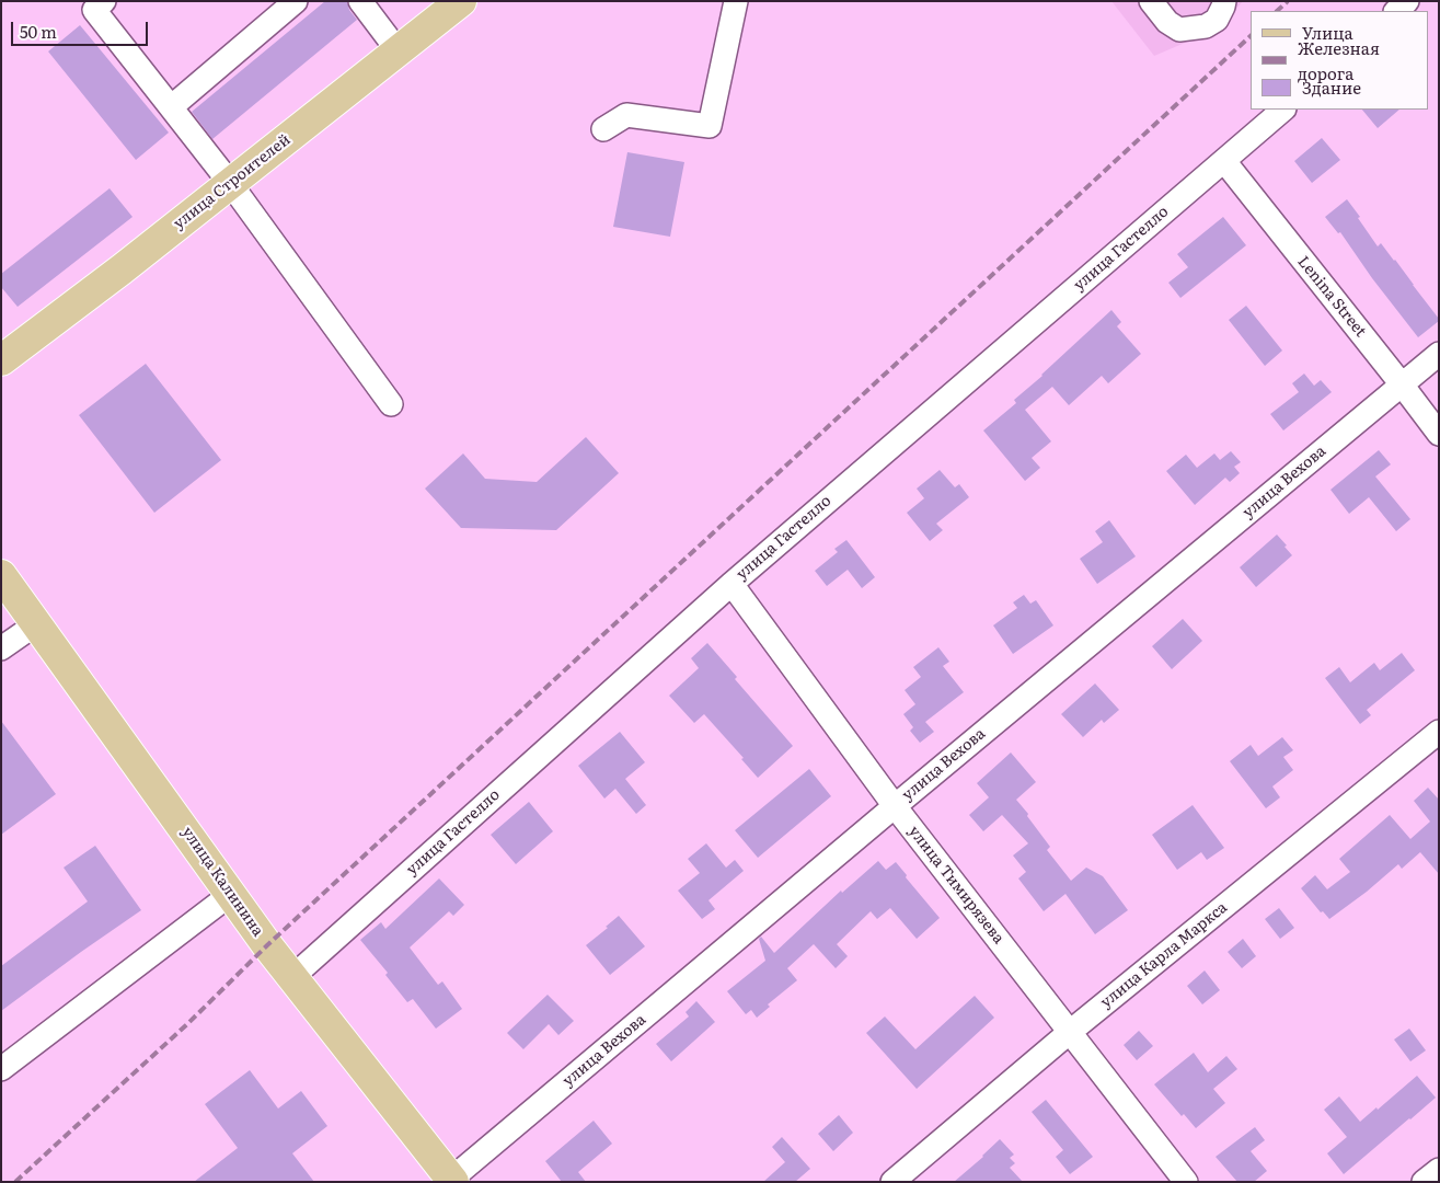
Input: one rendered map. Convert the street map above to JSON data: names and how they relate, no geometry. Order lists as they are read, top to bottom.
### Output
{
  "streets": {
    "main road": ["улица Строителей", "улица Калинина"],
    "street": [
      "улица Гастелло",
      "Lenina Street",
      "улица Вехова",
      "улица Тимирязева",
      "улица Карла Маркса"
    ]
  },
  "crossings": [
    ["улица Гастелло", "Lenina Street"],
    ["улица Гастелло", "улица Калинина"],
    ["улица Гастелло", "улица Тимирязева"],
    ["Lenina Street", "улица Вехова"],
    ["улица Вехова", "улица Калинина"],
    ["улица Вехова", "улица Тимирязева"],
    ["улица Тимирязева", "улица Карла Маркса"]
  ],
  "legend": ["Улица", "Железная дорога", "Здание"],
  "scale_bar": "50 m"
}
